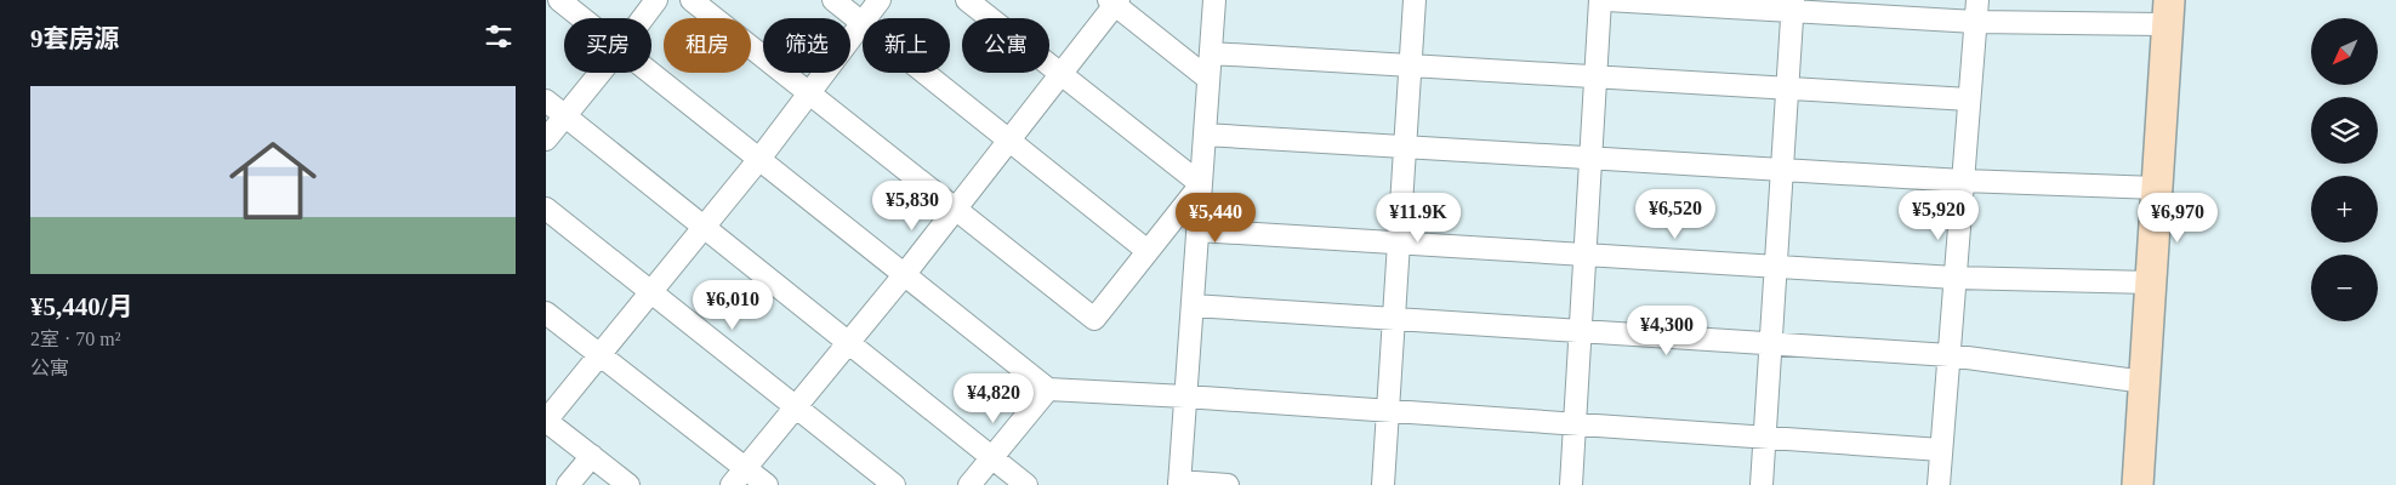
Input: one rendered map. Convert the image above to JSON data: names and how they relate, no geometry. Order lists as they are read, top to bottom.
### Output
{
  "north": "bottom left",
  "page": {
    "heading": "9套房源",
    "map_buttons": ["+", "−"],
    "chip": [
      "买房",
      "租房",
      "筛选",
      "新上",
      "公寓"
    ],
    "list": [
      {
        "name": "¥5,440/月",
        "note": "2室 · 70 m² · 公寓"
      }
    ],
    "price": [
      "¥5,830",
      "¥6,520",
      "¥5,920",
      "¥5,440",
      "¥11.9K",
      "¥6,970",
      "¥6,010",
      "¥4,300",
      "¥4,820"
    ]
  }
}
